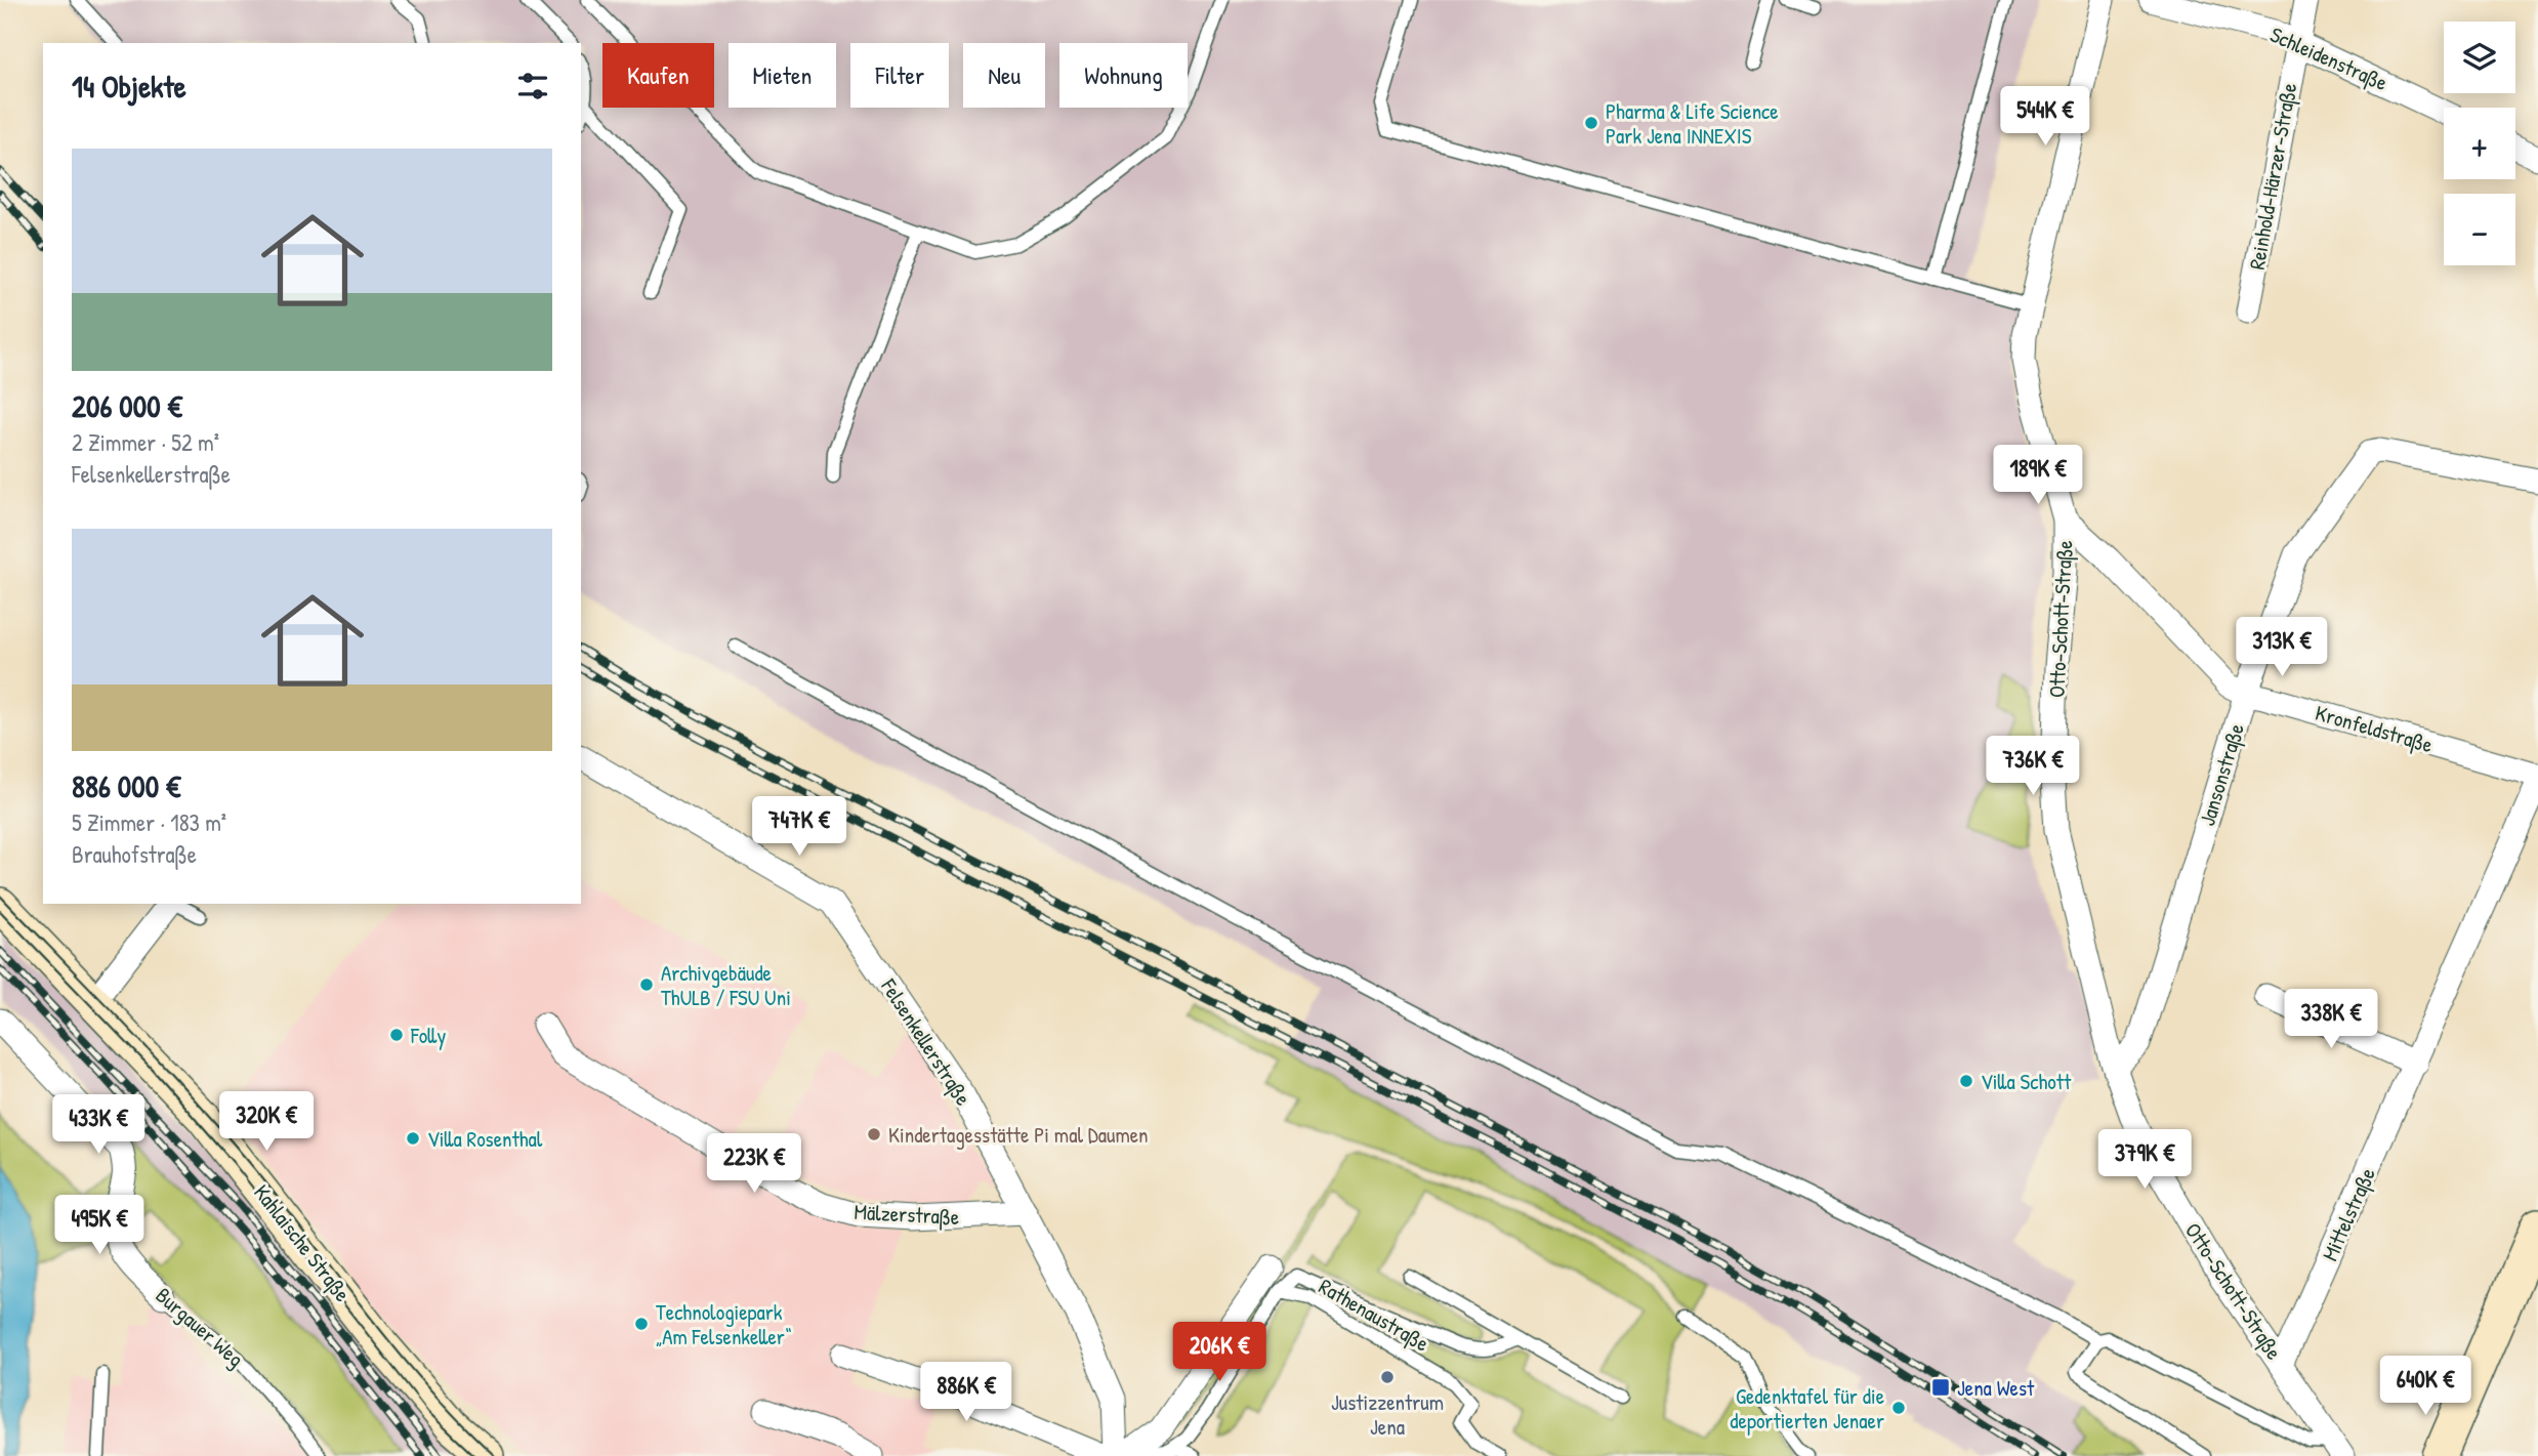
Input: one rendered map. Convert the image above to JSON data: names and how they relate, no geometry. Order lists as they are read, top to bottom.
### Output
{
  "streets": {
    "main road": ["Kahlaische Straße"],
    "street": [
      "Schleidenstraße",
      "Reinhold-Härzer-Straße",
      "Otto-Schott-Straße",
      "Kronfeldstraße",
      "Jansonstraße",
      "Felsenkellerstraße",
      "Mälzerstraße",
      "Mittelstraße",
      "Burgauer Weg"
    ],
    "lane": ["Rathenaustraße"]
  },
  "crossings": [
    ["Schleidenstraße", "Reinhold-Härzer-Straße"],
    ["Otto-Schott-Straße", "Kronfeldstraße"],
    ["Otto-Schott-Straße", "Jansonstraße"],
    ["Otto-Schott-Straße", "Mittelstraße"],
    ["Kronfeldstraße", "Jansonstraße"],
    ["Felsenkellerstraße", "Mälzerstraße"]
  ],
  "places": {
    "other": [
      "Pharma & Life Science Park Jena INNEXIS",
      "Archivgebäude ThULB / FSU Uni",
      "Folly",
      "Villa Schott",
      "Kindertagesstätte Pi mal Daumen",
      "Villa Rosenthal",
      "Technologiepark „Am Felsenkeller“",
      "Justizzentrum Jena",
      "Gedenktafel für die deportierten Jenaer"
    ],
    "transit": ["Jena West"]
  },
  "page": {
    "map_buttons": ["+", "−"],
    "chip": [
      "Kaufen",
      "Mieten",
      "Filter",
      "Neu",
      "Wohnung"
    ],
    "heading": "14 Objekte",
    "price": [
      "544K €",
      "189K €",
      "313K €",
      "736K €",
      "747K €",
      "338K €",
      "320K €",
      "433K €",
      "379K €",
      "223K €",
      "495K €",
      "206K €",
      "640K €",
      "886K €"
    ],
    "list": [
      {
        "name": "206 000 €",
        "note": "2 Zimmer · 52 m² · Felsenkellerstraße"
      },
      {
        "name": "886 000 €",
        "note": "5 Zimmer · 183 m² · Brauhofstraße"
      }
    ]
  }
}
